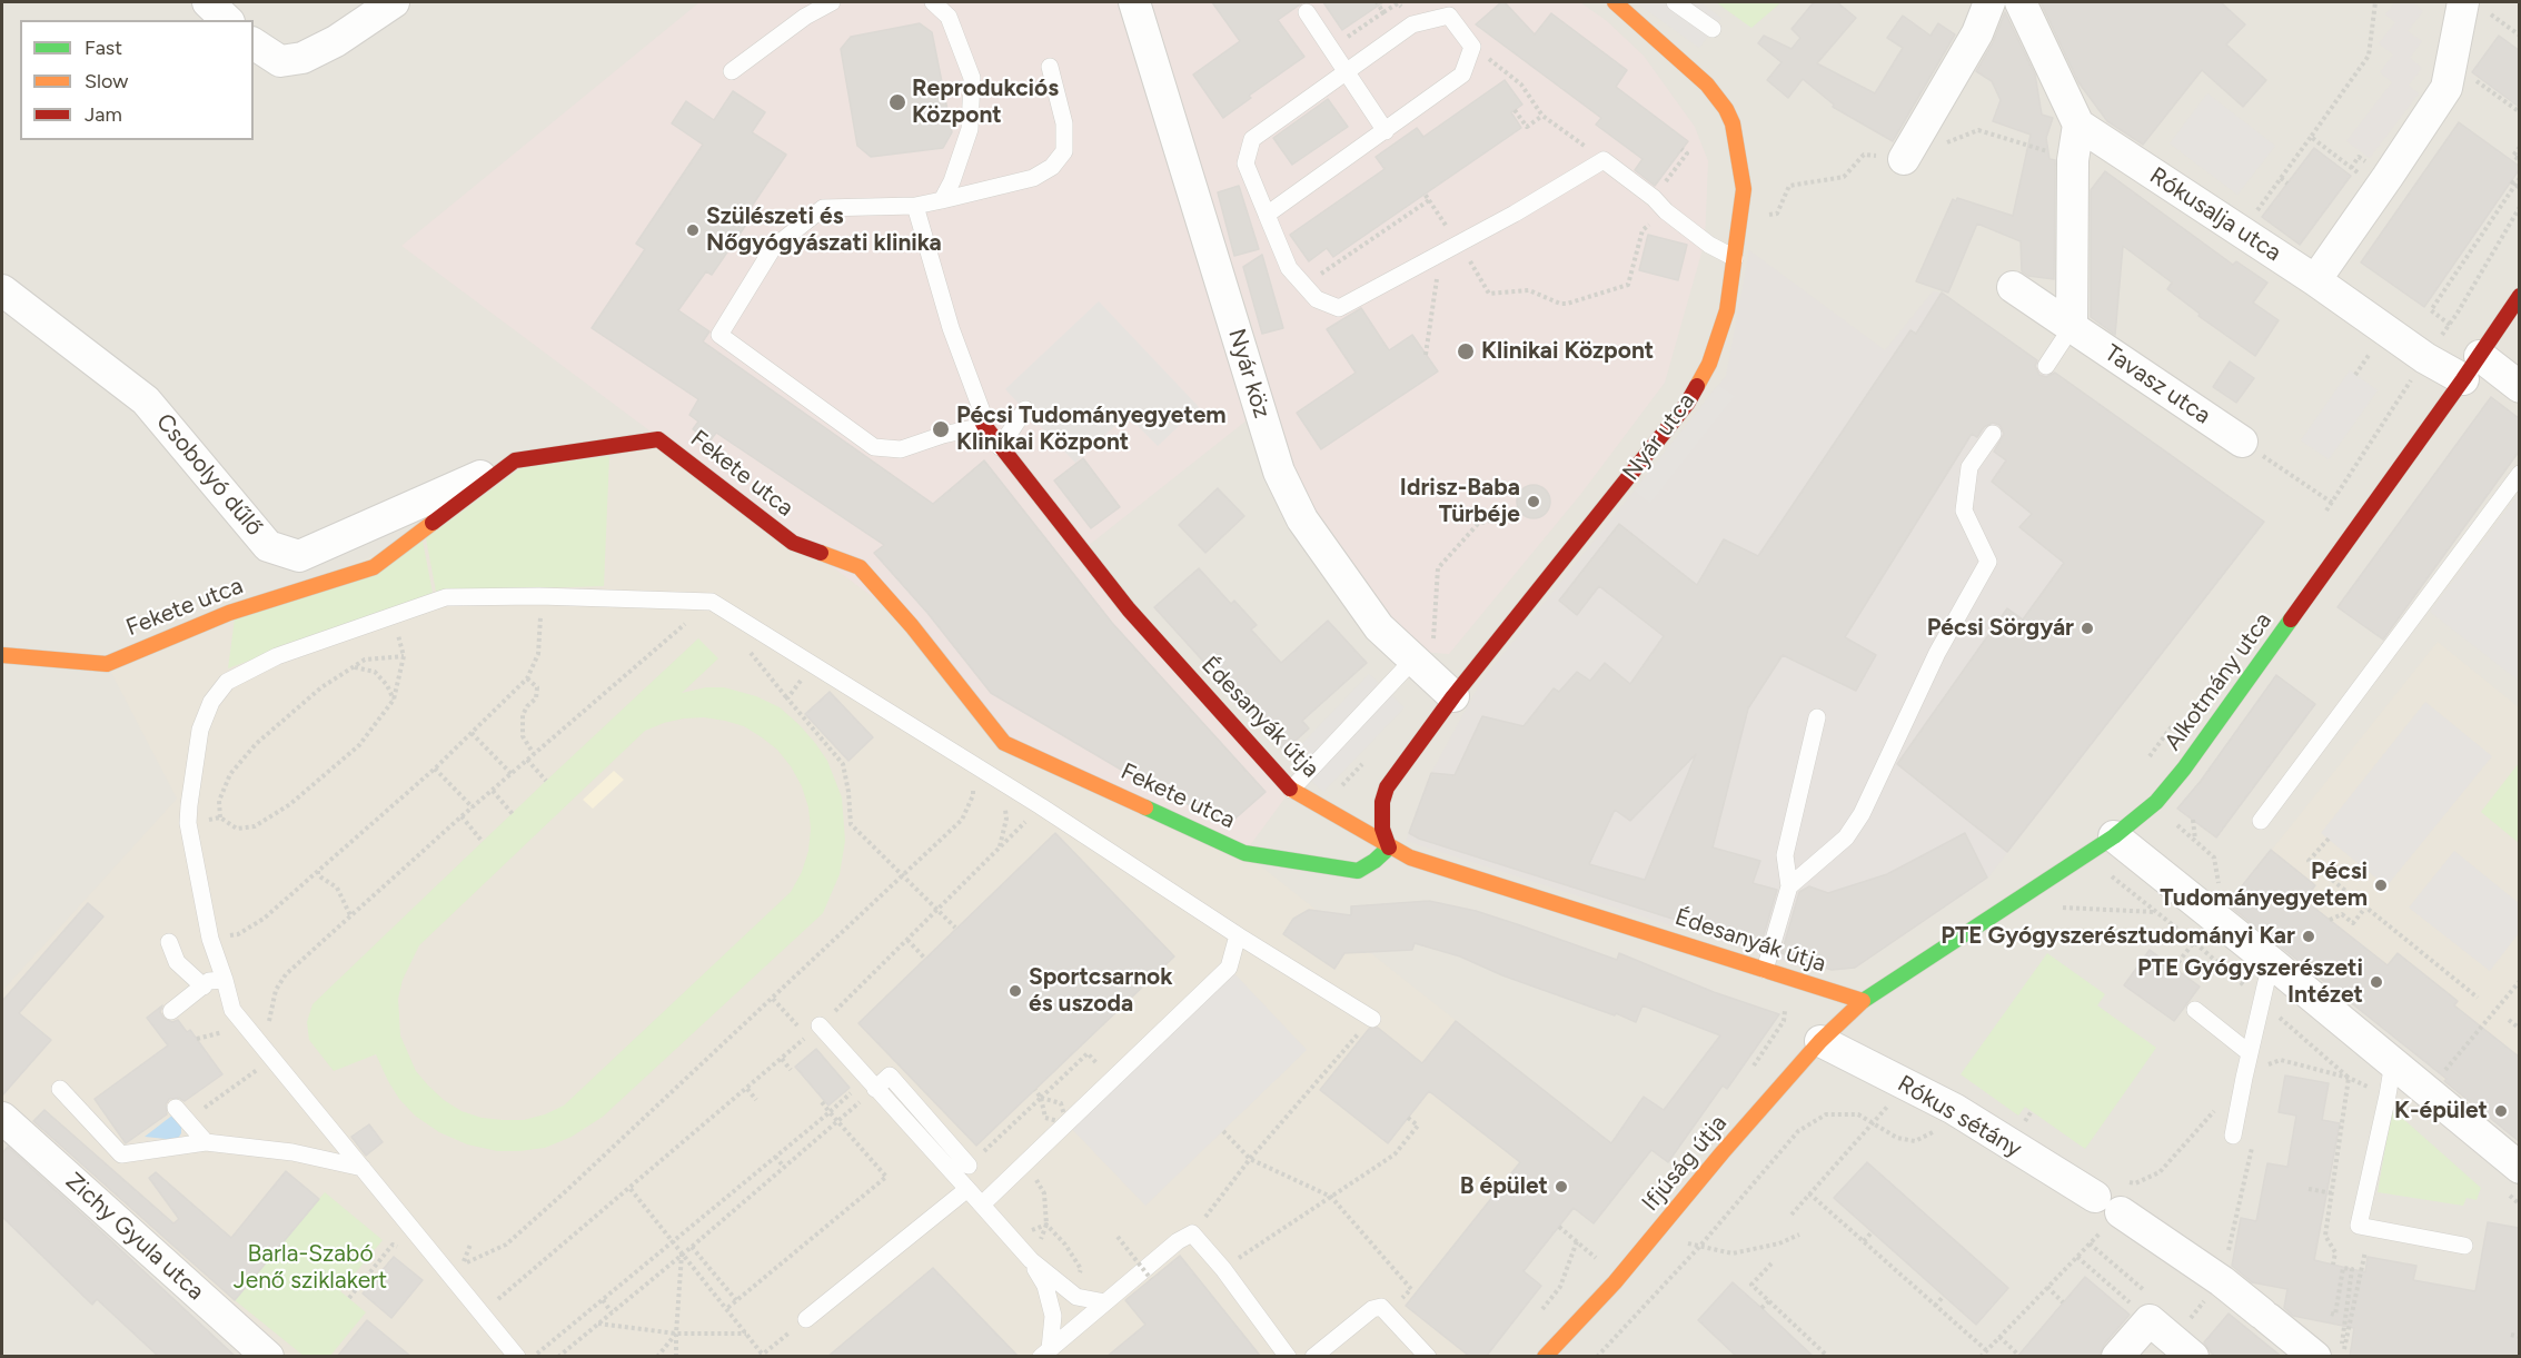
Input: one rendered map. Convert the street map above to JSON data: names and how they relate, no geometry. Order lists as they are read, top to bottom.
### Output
{
  "streets": {
    "street": [
      "Rókusalja utca",
      "Nyár köz",
      "Tavasz utca",
      "Nyár utca",
      "Fekete utca",
      "Csobolyó dűlő",
      "Alkotmány utca",
      "Édesanyák útja",
      "Rókus sétány",
      "Ifjúság útja",
      "Zichy Gyula utca"
    ]
  },
  "crossings": [
    ["Rókusalja utca", "Alkotmány utca"],
    ["Nyár köz", "Nyár utca"],
    ["Nyár utca", "Fekete utca"],
    ["Nyár utca", "Édesanyák útja"],
    ["Fekete utca", "Csobolyó dűlő"],
    ["Fekete utca", "Édesanyák útja"],
    ["Alkotmány utca", "Édesanyák útja"],
    ["Alkotmány utca", "Ifjúság útja"],
    ["Édesanyák útja", "Ifjúság útja"],
    ["Rókus sétány", "Ifjúság útja"]
  ],
  "parks": ["Barla-Szabó Jenő sziklakert"],
  "places": [
    "Reprodukciós Központ",
    "Szülészeti és Nőgyógyászati klinika",
    "Klinikai Központ",
    "Pécsi Tudományegyetem Klinikai Központ",
    "Idrisz-Baba Türbéje",
    "Pécsi Sörgyár",
    "Pécsi Tudományegyetem",
    "PTE Gyógyszerésztudományi Kar",
    "PTE Gyógyszerészeti Intézet",
    "Sportcsarnok és uszoda",
    "K-épület",
    "B épület"
  ],
  "legend": ["Fast", "Slow", "Jam"]
}
